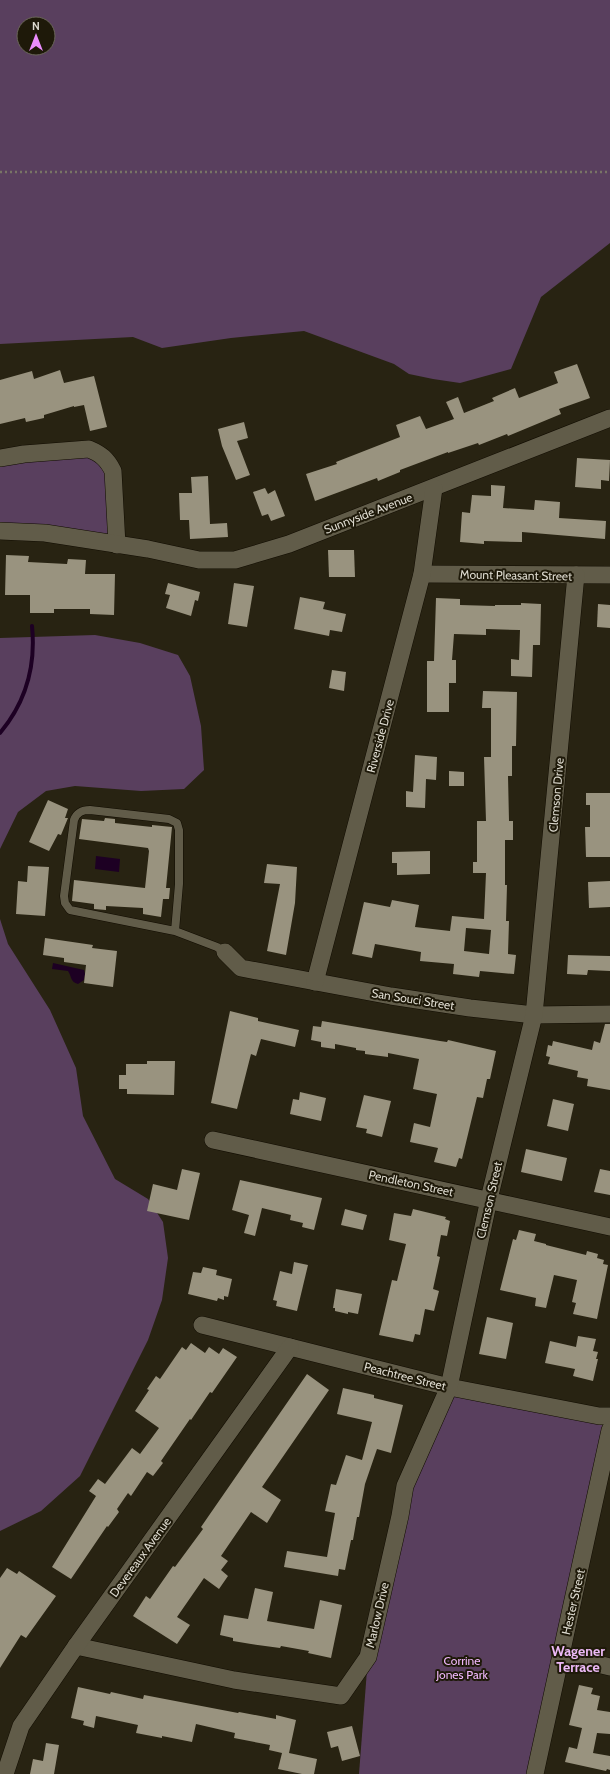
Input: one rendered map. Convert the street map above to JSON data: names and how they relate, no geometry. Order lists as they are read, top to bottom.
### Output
{
  "streets": {
    "street": [
      "Sunnyside Avenue",
      "Mount Pleasant Street",
      "Riverside Drive",
      "Clemson Drive",
      "San Souci Street",
      "Pendleton Street",
      "Clemson Street",
      "Peachtree Street",
      "Devereaux Avenue",
      "Hester Street",
      "Marlow Drive"
    ]
  },
  "crossings": [
    ["Sunnyside Avenue", "Riverside Drive"],
    ["Mount Pleasant Street", "Riverside Drive"],
    ["Mount Pleasant Street", "Clemson Drive"],
    ["Riverside Drive", "San Souci Street"],
    ["Clemson Drive", "San Souci Street"],
    ["Clemson Drive", "Clemson Street"],
    ["San Souci Street", "Clemson Street"],
    ["Pendleton Street", "Clemson Street"],
    ["Clemson Street", "Peachtree Street"],
    ["Clemson Street", "Marlow Drive"],
    ["Peachtree Street", "Devereaux Avenue"],
    ["Peachtree Street", "Marlow Drive"],
    ["Devereaux Avenue", "Marlow Drive"]
  ],
  "districts": ["Wagener Terrace"],
  "parks": ["Corrine Jones Park"],
  "north": "top"
}
